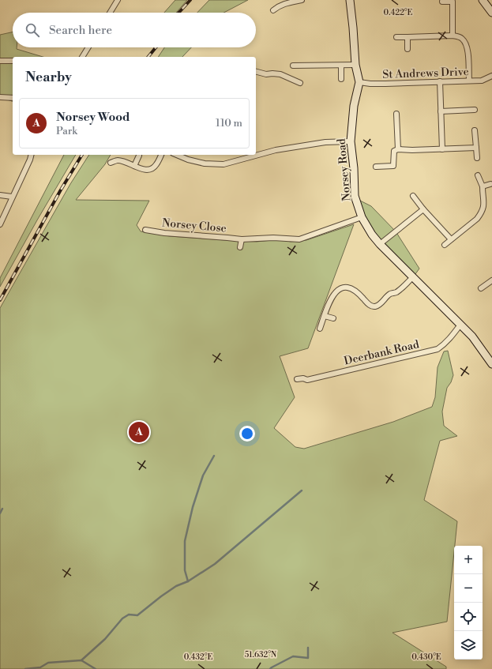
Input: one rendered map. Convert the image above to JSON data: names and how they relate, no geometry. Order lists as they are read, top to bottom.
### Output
{
  "streets": {
    "street": [
      "St Andrews Drive",
      "Norsey Road",
      "Norsey Close",
      "Deerbank Road"
    ]
  },
  "crossings": [
    ["St Andrews Drive", "Norsey Road"],
    ["Norsey Road", "Norsey Close"],
    ["Norsey Road", "Deerbank Road"]
  ],
  "page": {
    "search": "Search here",
    "heading": "Nearby",
    "list": [
      {
        "mark": "A",
        "name": "Norsey Wood",
        "note": "Park",
        "value": "110 m"
      }
    ],
    "pins": "A",
    "map_buttons": ["+", "−"]
  },
  "coordinates": [
    "0.422°E",
    "51.632°N",
    "0.432°E",
    "0.430°E"
  ]
}
